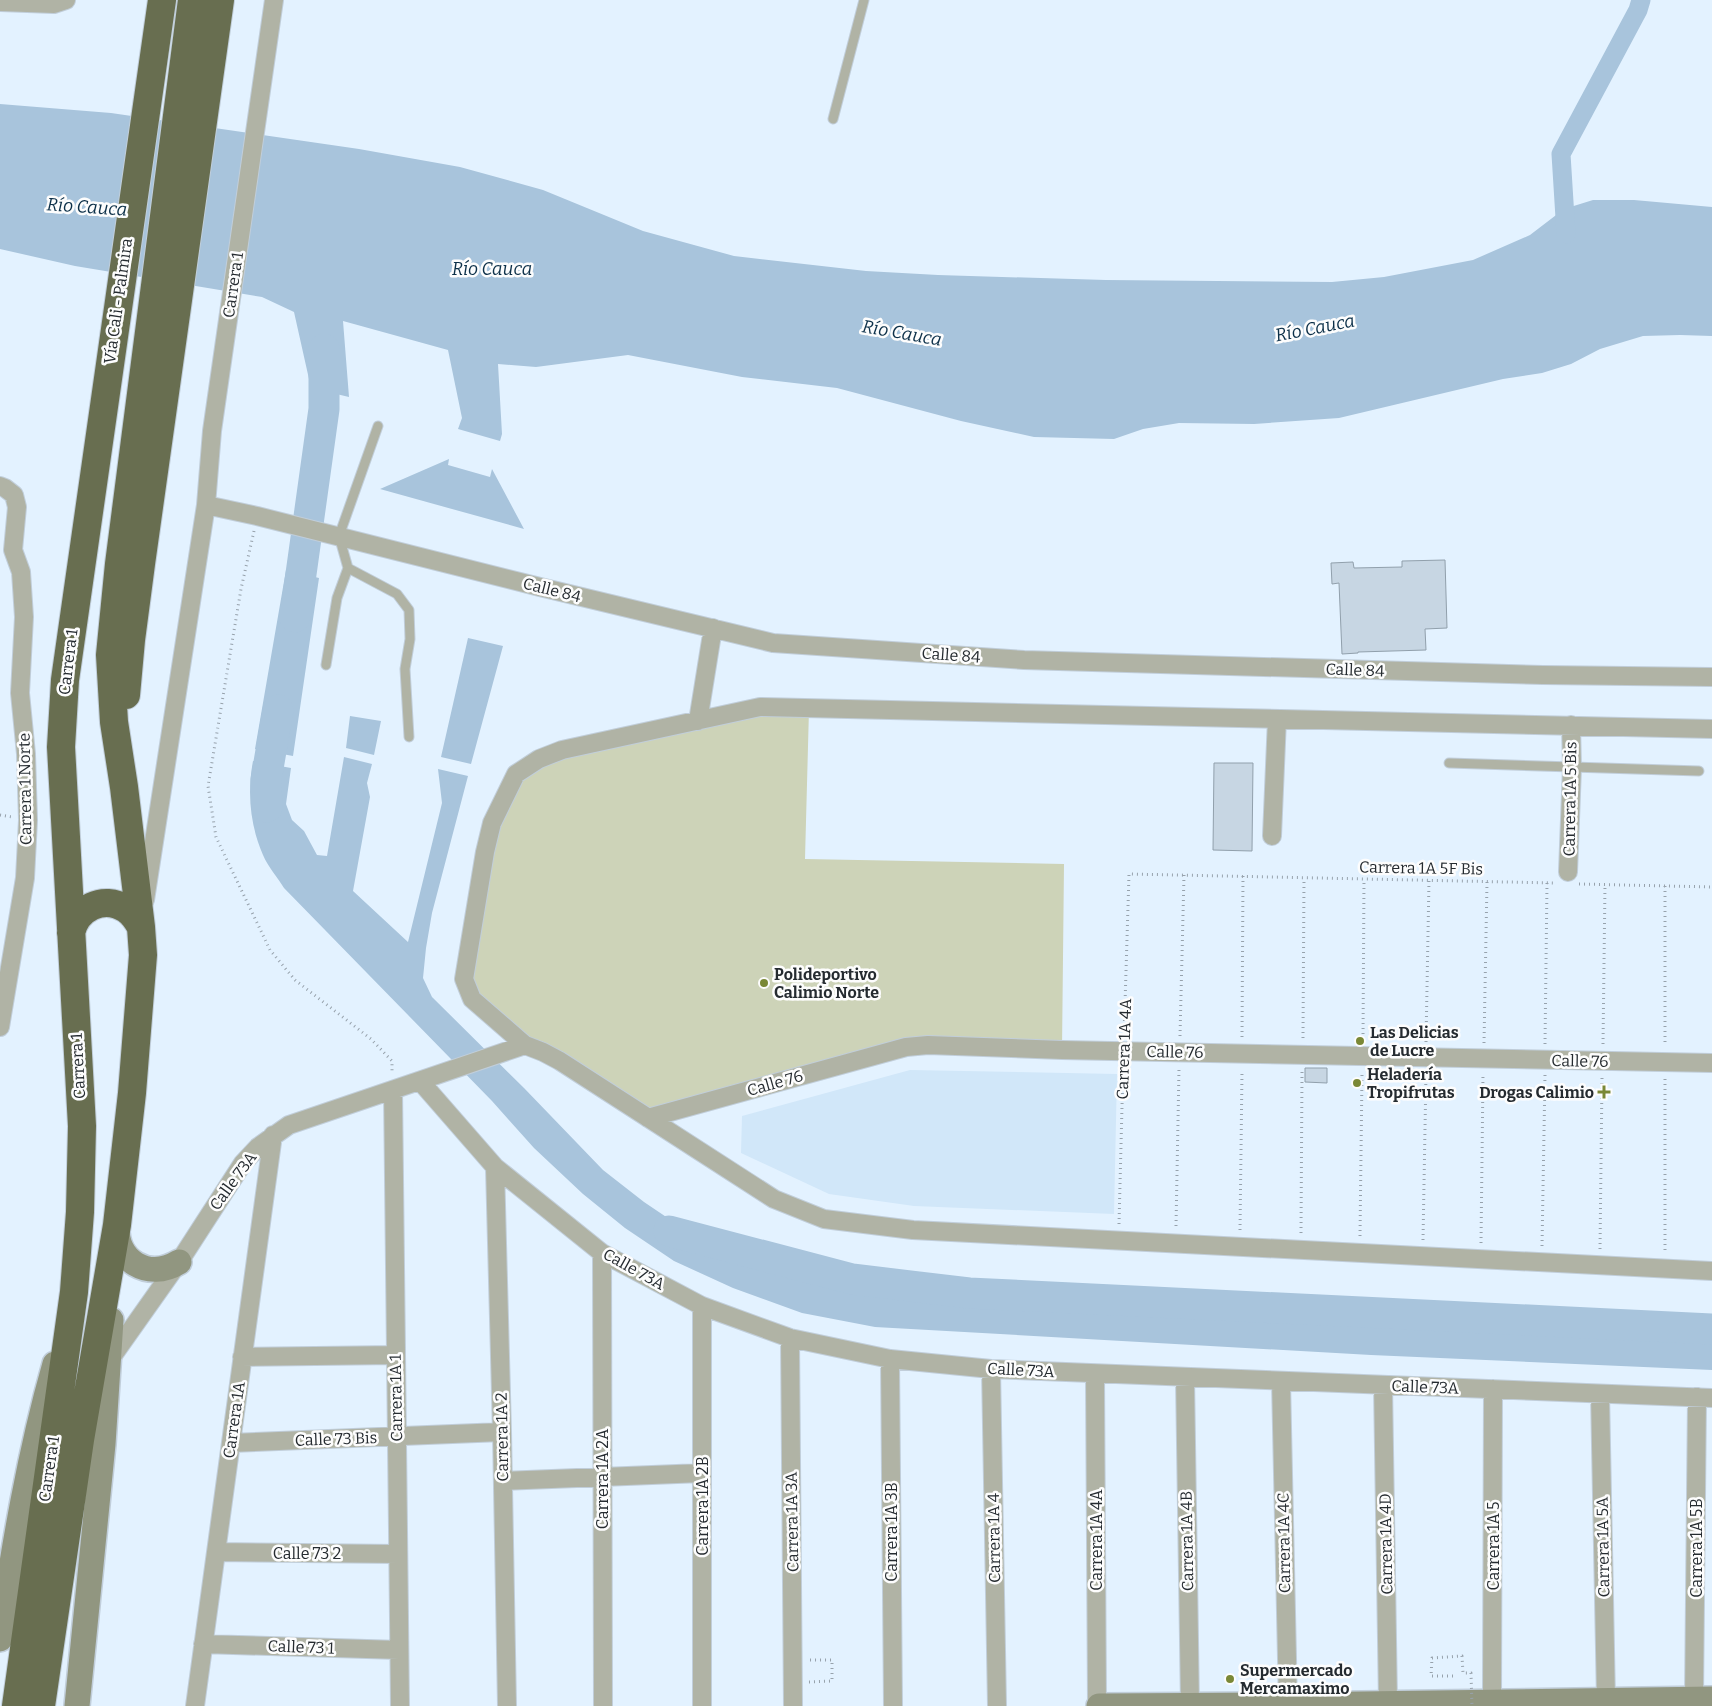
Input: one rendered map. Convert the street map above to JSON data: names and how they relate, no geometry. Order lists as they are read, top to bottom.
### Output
{
  "streets": {
    "highway": ["Carrera 1", "Vía Cali - Palmira"],
    "street": [
      "Calle 84",
      "Carrera 1 Norte",
      "Carrera 1A 5 Bis",
      "Carrera 1A 4A",
      "Calle 76",
      "Calle 73A",
      "Carrera 1A 1",
      "Carrera 1A",
      "Carrera 1A 2",
      "Calle 73 Bis",
      "Carrera 1A 2A",
      "Carrera 1A 2B",
      "Carrera 1A 3A",
      "Carrera 1A 3B",
      "Carrera 1A 4",
      "Carrera 1A 4B",
      "Carrera 1A 4C",
      "Carrera 1A 4D",
      "Carrera 1A 5",
      "Carrera 1A 5A",
      "Carrera 1A 5B",
      "Calle 73 2",
      "Calle 73 1"
    ],
    "path": ["Carrera 1A 5F Bis"]
  },
  "crossings": [
    ["Carrera 1", "Vía Cali - Palmira"],
    ["Carrera 1", "Calle 84"],
    ["Carrera 1A 5 Bis", "Carrera 1A 5F Bis"],
    ["Carrera 1A 5F Bis", "Carrera 1A 4A"],
    ["Carrera 1A 4A", "Calle 76"],
    ["Carrera 1A 4A", "Calle 73A"],
    ["Calle 73A", "Carrera 1A 1"],
    ["Calle 73A", "Carrera 1A"],
    ["Calle 73A", "Carrera 1A 2"],
    ["Calle 73A", "Carrera 1A 2A"],
    ["Calle 73A", "Carrera 1A 2B"],
    ["Calle 73A", "Carrera 1A 3A"],
    ["Calle 73A", "Carrera 1A 3B"],
    ["Calle 73A", "Carrera 1A 4"],
    ["Calle 73A", "Carrera 1A 4B"],
    ["Calle 73A", "Carrera 1A 4C"],
    ["Calle 73A", "Carrera 1A 4D"],
    ["Calle 73A", "Carrera 1A 5"],
    ["Calle 73A", "Carrera 1A 5A"],
    ["Calle 73A", "Carrera 1A 5B"],
    ["Carrera 1A 1", "Calle 73 Bis"],
    ["Carrera 1A 1", "Calle 73 2"],
    ["Carrera 1A 1", "Calle 73 1"],
    ["Carrera 1A", "Calle 73 Bis"],
    ["Carrera 1A", "Calle 73 2"],
    ["Carrera 1A", "Calle 73 1"],
    ["Carrera 1A 2", "Calle 73 Bis"]
  ],
  "water": ["Río Cauca"],
  "places": {
    "other": [
      "Polideportivo Calimio Norte",
      "Las Delicias de Lucre",
      "Heladería Tropifrutas",
      "Supermercado Mercamaximo"
    ],
    "health": ["Drogas Calimio"]
  }
}
